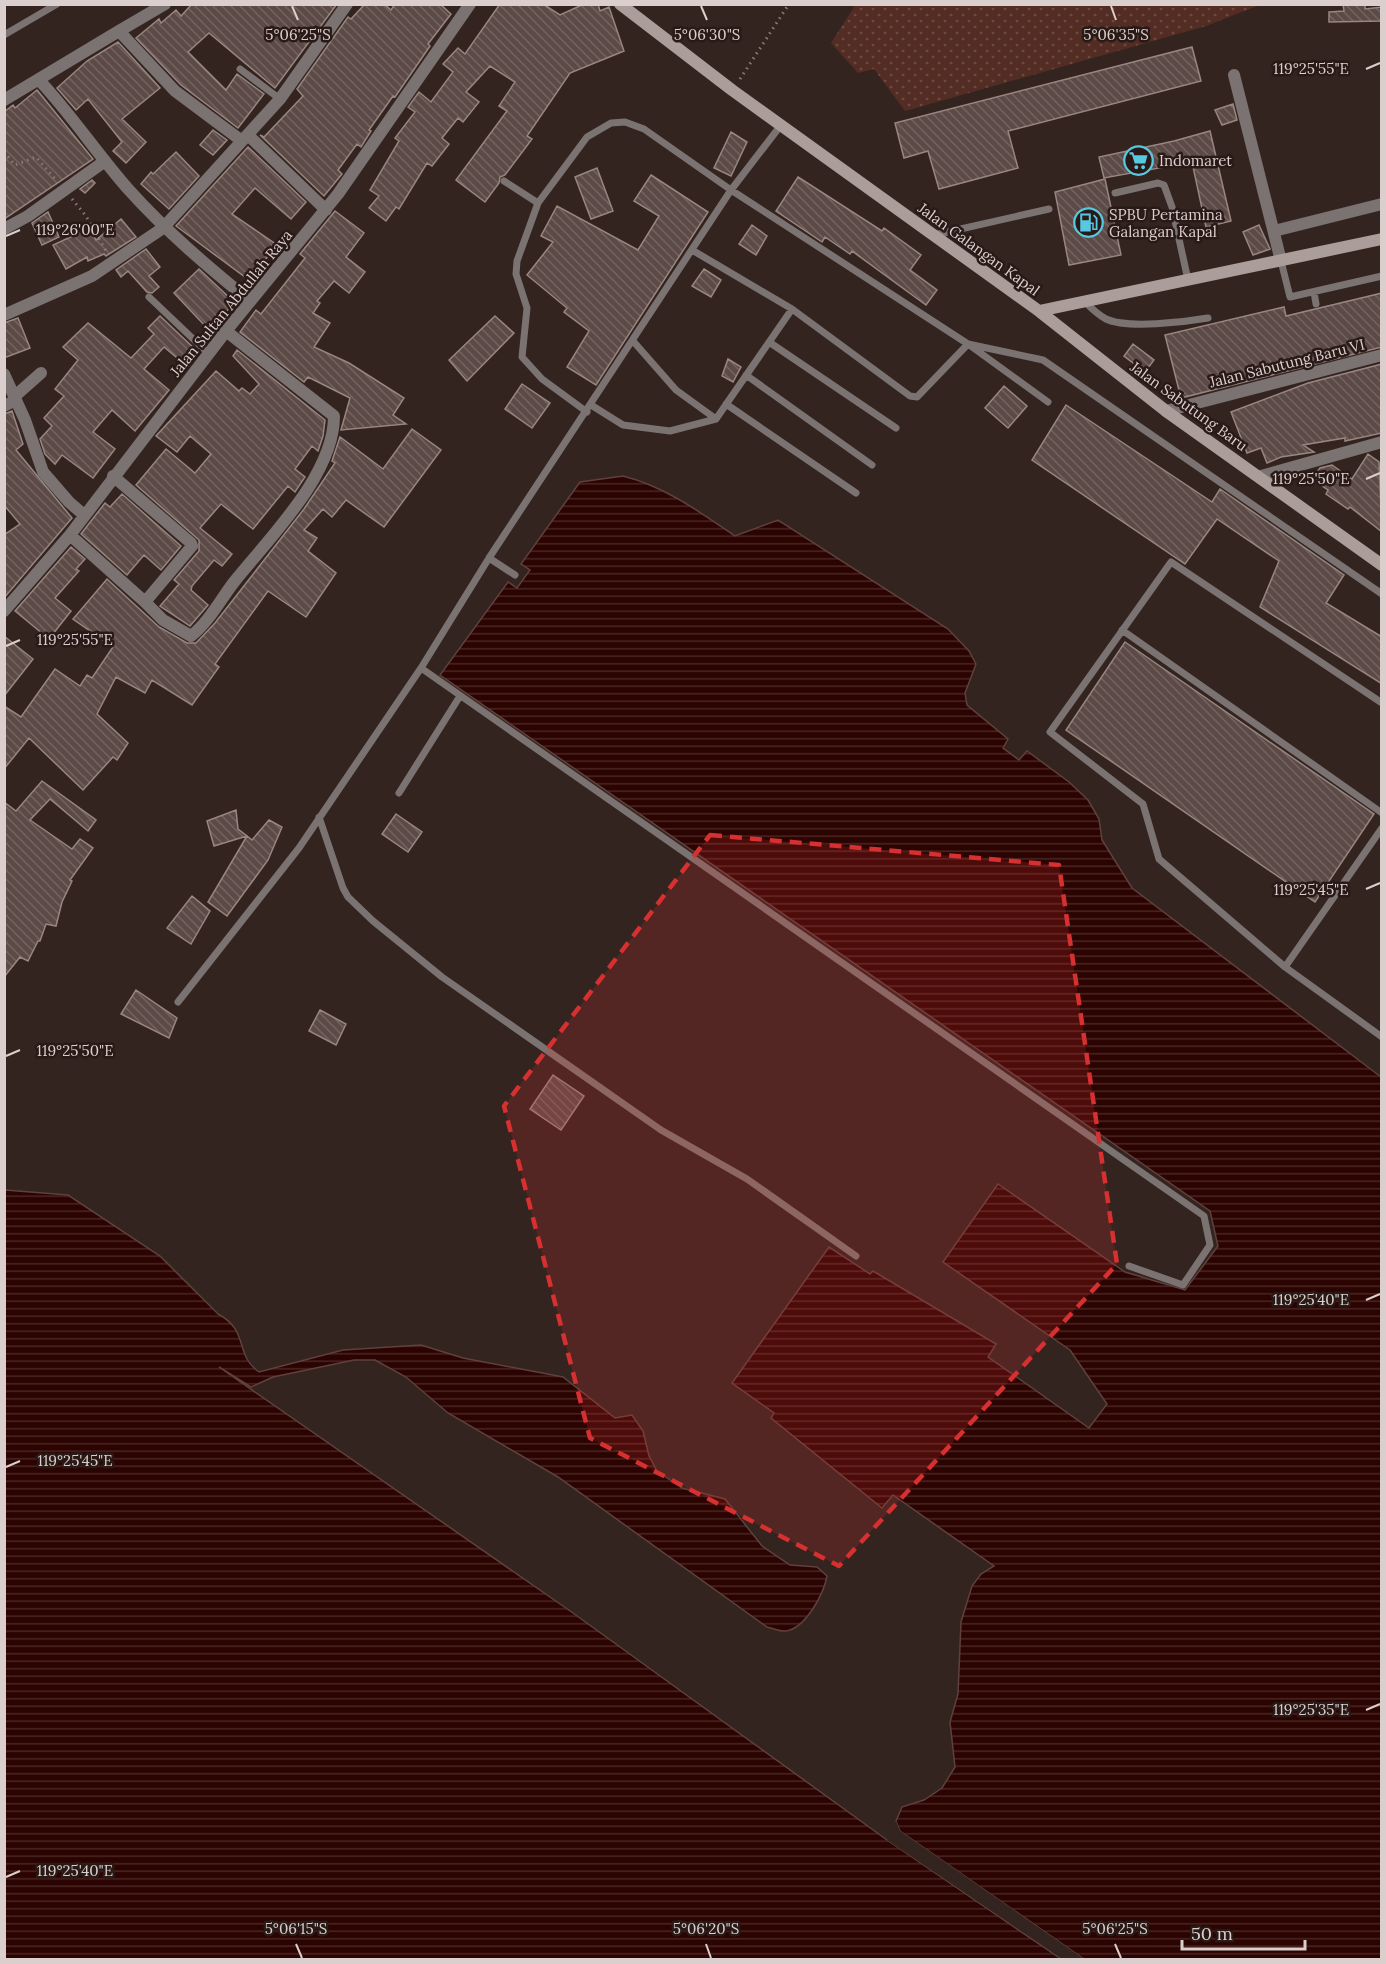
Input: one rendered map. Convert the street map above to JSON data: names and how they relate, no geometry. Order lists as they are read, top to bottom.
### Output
{
  "streets": {
    "main road": ["Jalan Galangan Kapal", "Jalan Sabutung Baru"],
    "street": ["Jalan Sultan Abdullah Raya", "Jalan Sabutung Baru VI"]
  },
  "crossings": [
    ["Jalan Galangan Kapal", "Jalan Sabutung Baru"],
    ["Jalan Sabutung Baru VI", "Jalan Sabutung Baru"]
  ],
  "places": {
    "supermarket": ["Indomaret"],
    "fuel station": ["SPBU Pertamina Galangan Kapal"]
  },
  "scale_bar": "50 m",
  "coordinates": [
    "5°06'25\"S",
    "5°06'30\"S",
    "5°06'35\"S",
    "119°25'55\"E",
    "119°26'00\"E",
    "119°25'50\"E",
    "119°25'45\"E",
    "119°25'40\"E",
    "119°25'35\"E",
    "5°06'15\"S",
    "5°06'20\"S"
  ]
}
